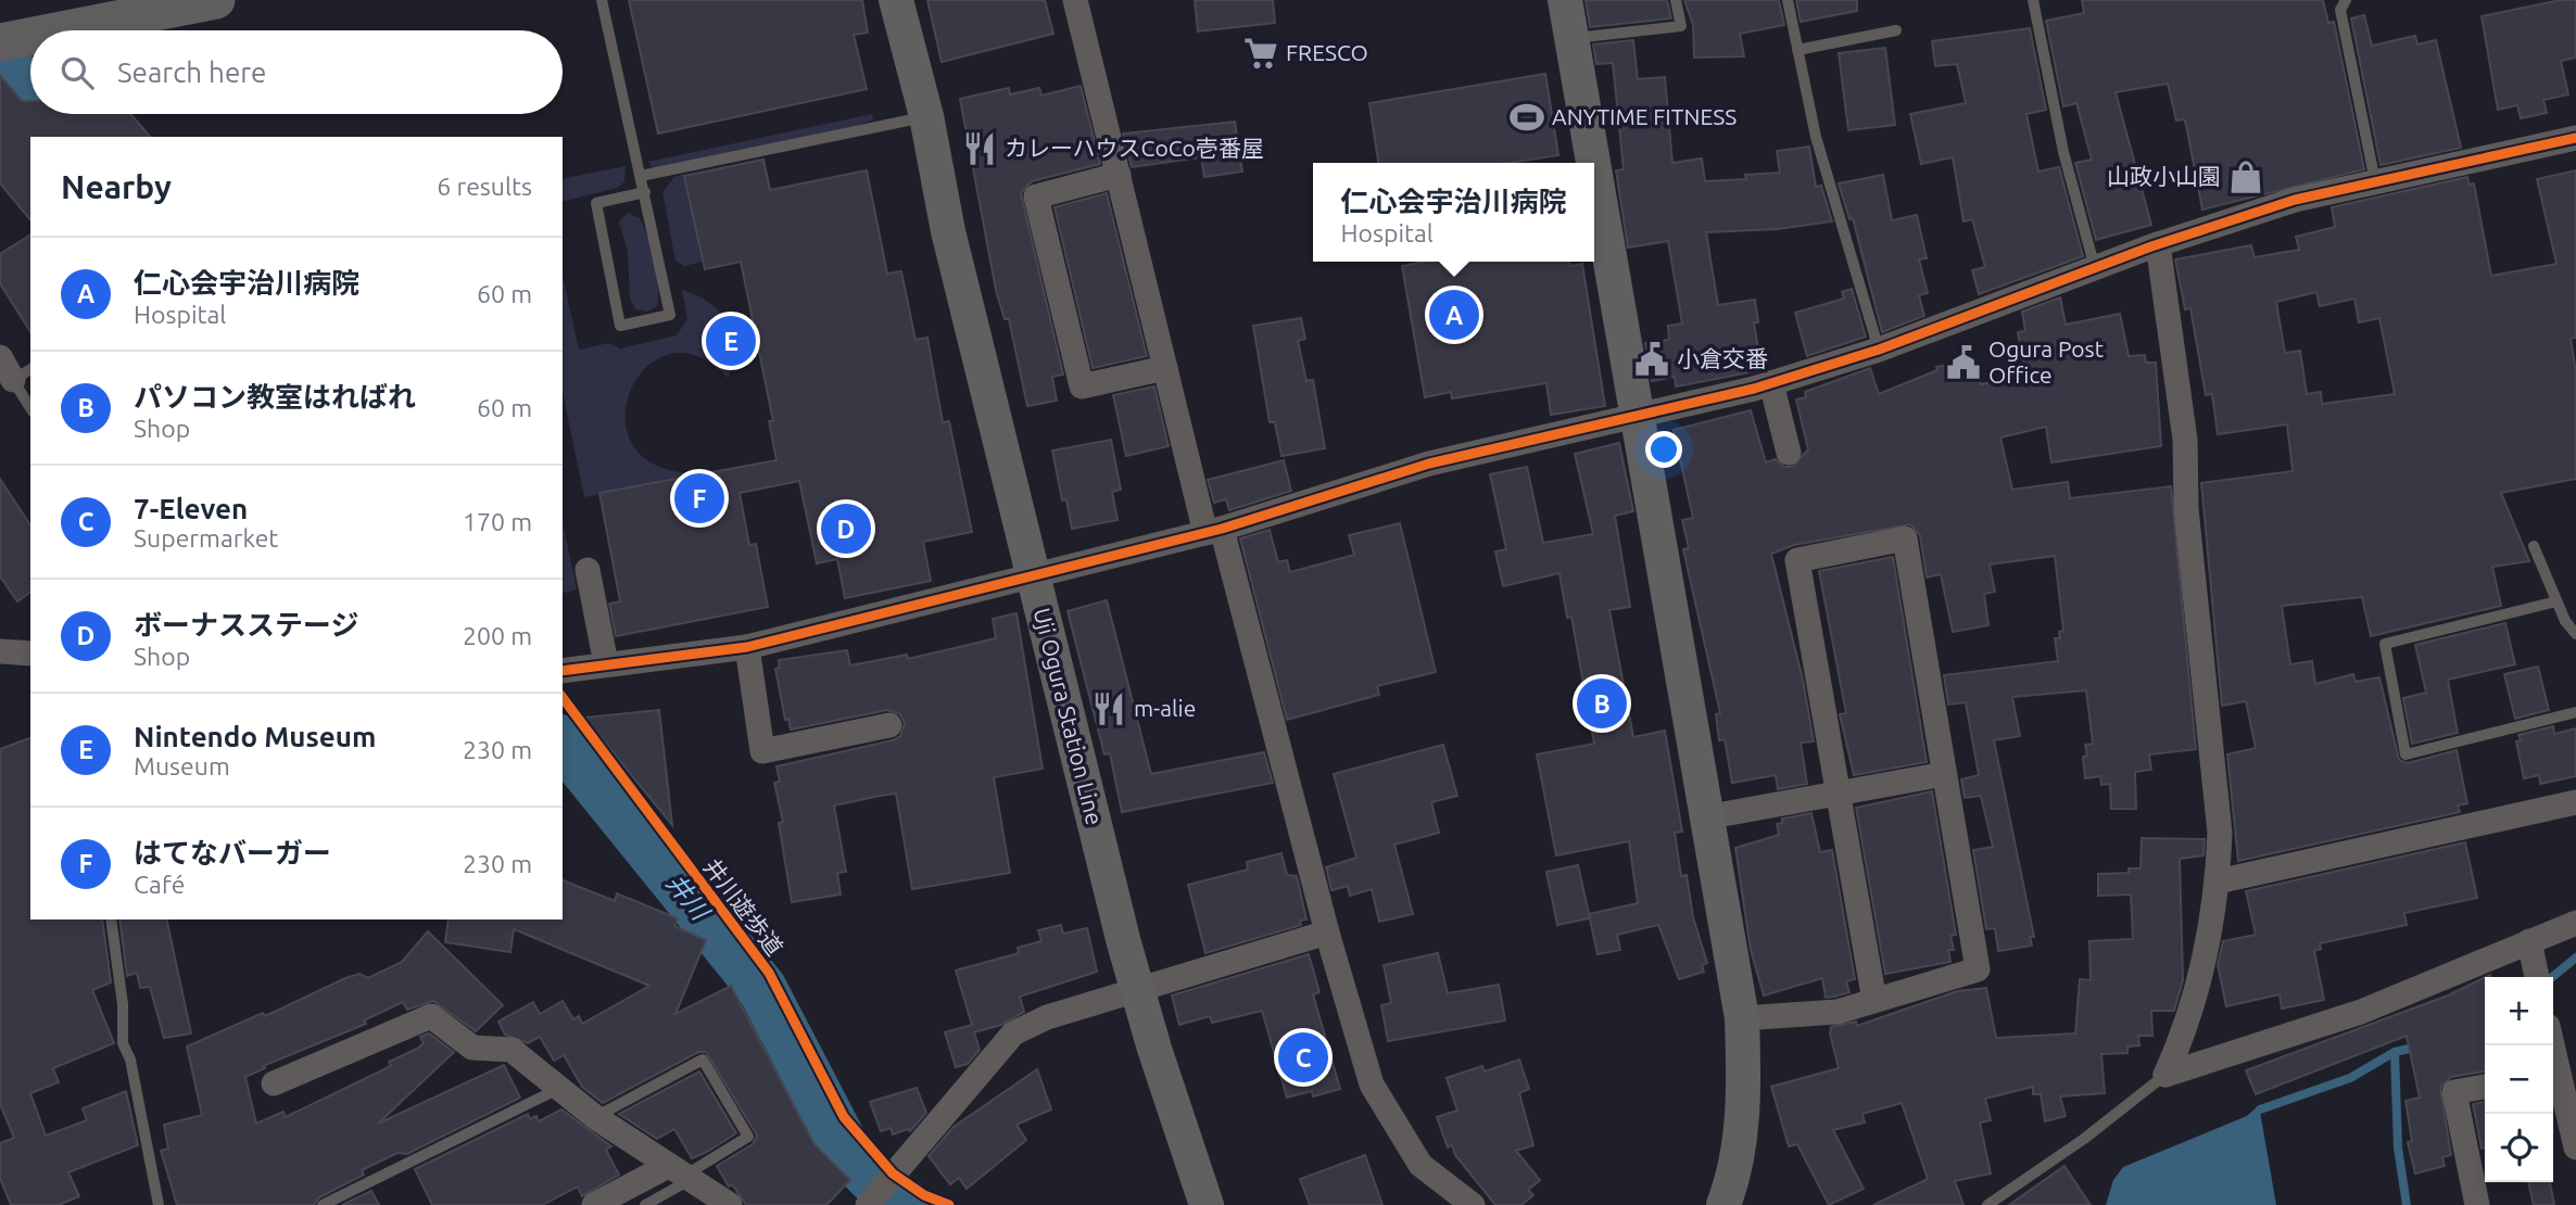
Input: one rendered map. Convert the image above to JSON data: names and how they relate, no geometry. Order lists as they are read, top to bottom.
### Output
{
  "streets": {
    "main road": ["Uji Ogura Station Line"],
    "cycle path": ["井川遊歩道"]
  },
  "water": ["井川"],
  "places": {
    "supermarket": ["FRESCO"],
    "sports": ["ANYTIME FITNESS"],
    "restaurant": ["カレーハウスCoCo壱番屋", "m-alie"],
    "shop": ["山政小山園"],
    "public building": ["小倉交番", "Ogura Post Office"]
  },
  "page": {
    "search": "Search here",
    "heading": ["Nearby", "6 results"],
    "popup": ["仁心会宇治川病院", "Hospital"],
    "list": [
      {
        "mark": "A",
        "name": "仁心会宇治川病院",
        "note": "Hospital",
        "value": "60 m"
      },
      {
        "mark": "B",
        "name": "パソコン教室はればれ",
        "note": "Shop",
        "value": "60 m"
      },
      {
        "mark": "C",
        "name": "7-Eleven",
        "note": "Supermarket",
        "value": "170 m"
      },
      {
        "mark": "D",
        "name": "ボーナスステージ",
        "note": "Shop",
        "value": "200 m"
      },
      {
        "mark": "E",
        "name": "Nintendo Museum",
        "note": "Museum",
        "value": "230 m"
      },
      {
        "mark": "F",
        "name": "はてなバーガー",
        "note": "Café",
        "value": "230 m"
      }
    ],
    "pins": [
      "A",
      "E",
      "F",
      "D",
      "B",
      "C"
    ],
    "map_buttons": ["+", "−"]
  }
}
